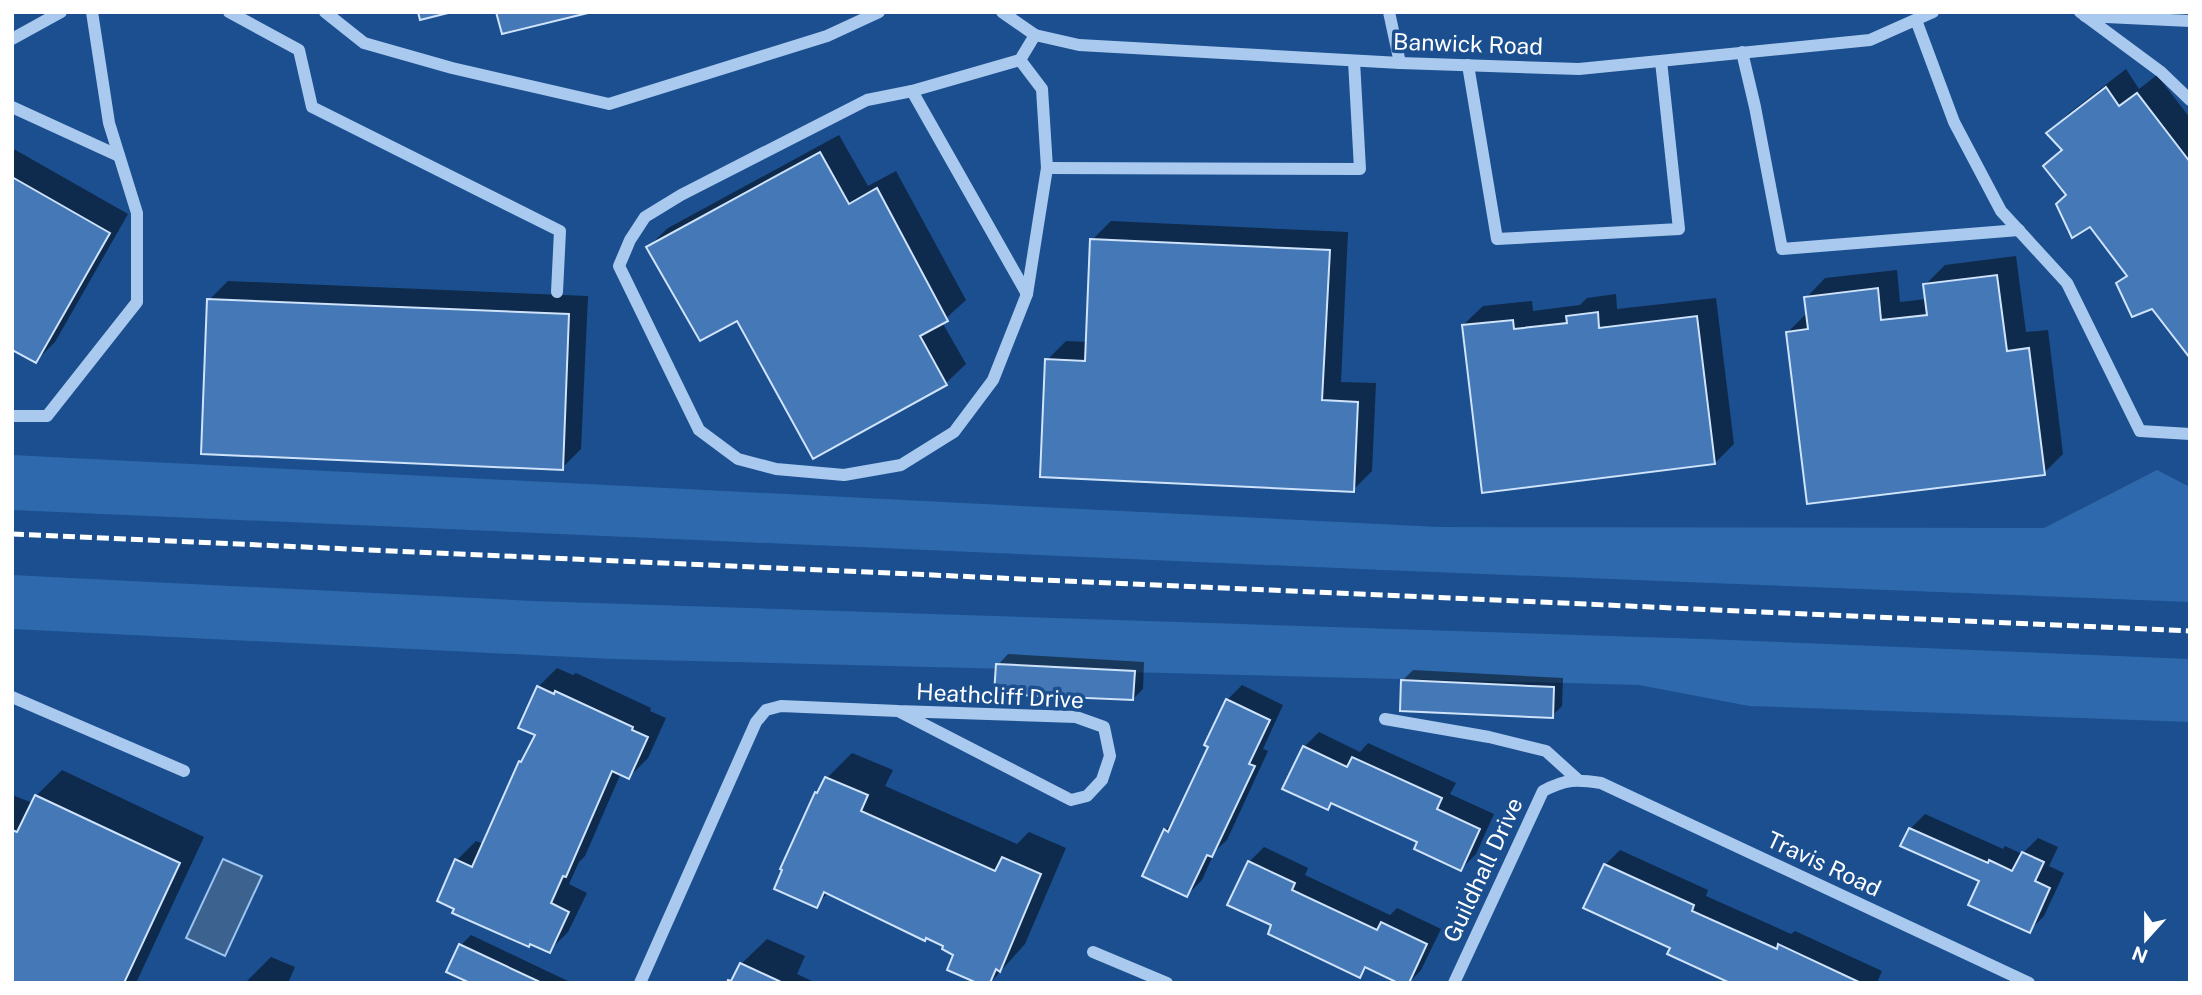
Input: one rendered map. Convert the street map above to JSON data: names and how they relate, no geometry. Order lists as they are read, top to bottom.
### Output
{
  "streets": {
    "street": [
      "Banwick Road",
      "Heathcliff Drive",
      "Travis Road",
      "Guildhall Drive"
    ]
  },
  "crossings": [
    ["Travis Road", "Guildhall Drive"]
  ],
  "north": "bottom"
}
